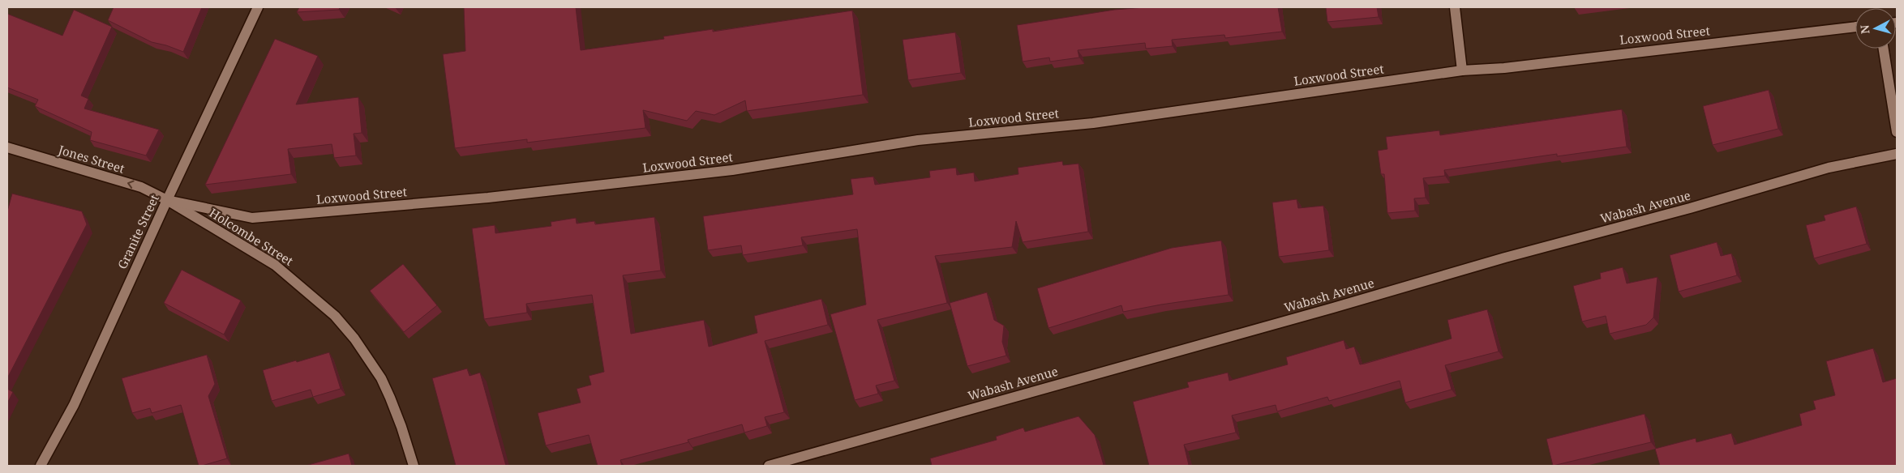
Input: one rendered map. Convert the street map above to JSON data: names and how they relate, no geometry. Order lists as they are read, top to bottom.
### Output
{
  "streets": {
    "street": [
      "Loxwood Street",
      "Jones Street",
      "Wabash Avenue",
      "Granite Street",
      "Holcombe Street"
    ]
  },
  "crossings": [
    ["Loxwood Street", "Jones Street"],
    ["Loxwood Street", "Granite Street"],
    ["Loxwood Street", "Holcombe Street"],
    ["Jones Street", "Granite Street"],
    ["Jones Street", "Holcombe Street"],
    ["Granite Street", "Holcombe Street"]
  ],
  "one_way": ["Jones Street"],
  "north": "left"
}
